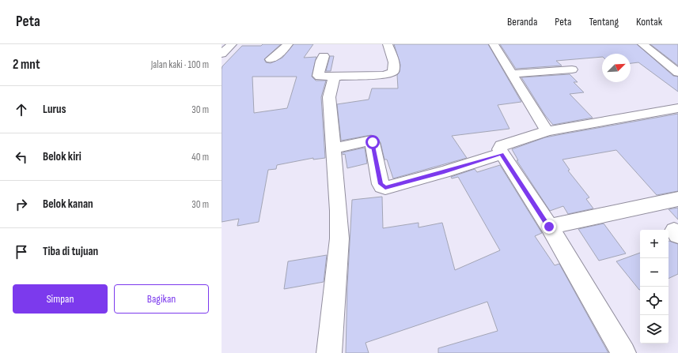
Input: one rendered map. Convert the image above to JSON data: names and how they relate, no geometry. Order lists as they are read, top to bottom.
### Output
{
  "north": "top right",
  "page": {
    "header": "Peta",
    "nav": [
      "Beranda",
      "Peta",
      "Tentang",
      "Kontak"
    ],
    "heading": ["2 mnt", "Jalan kaki · 100 m"],
    "list": [
      ["Lurus", "30 m"],
      ["Belok kiri", "40 m"],
      ["Belok kanan", "30 m"],
      "Tiba di tujuan"
    ],
    "map_buttons": ["+", "−"],
    "buttons": ["Simpan", "Bagikan"]
  }
}
